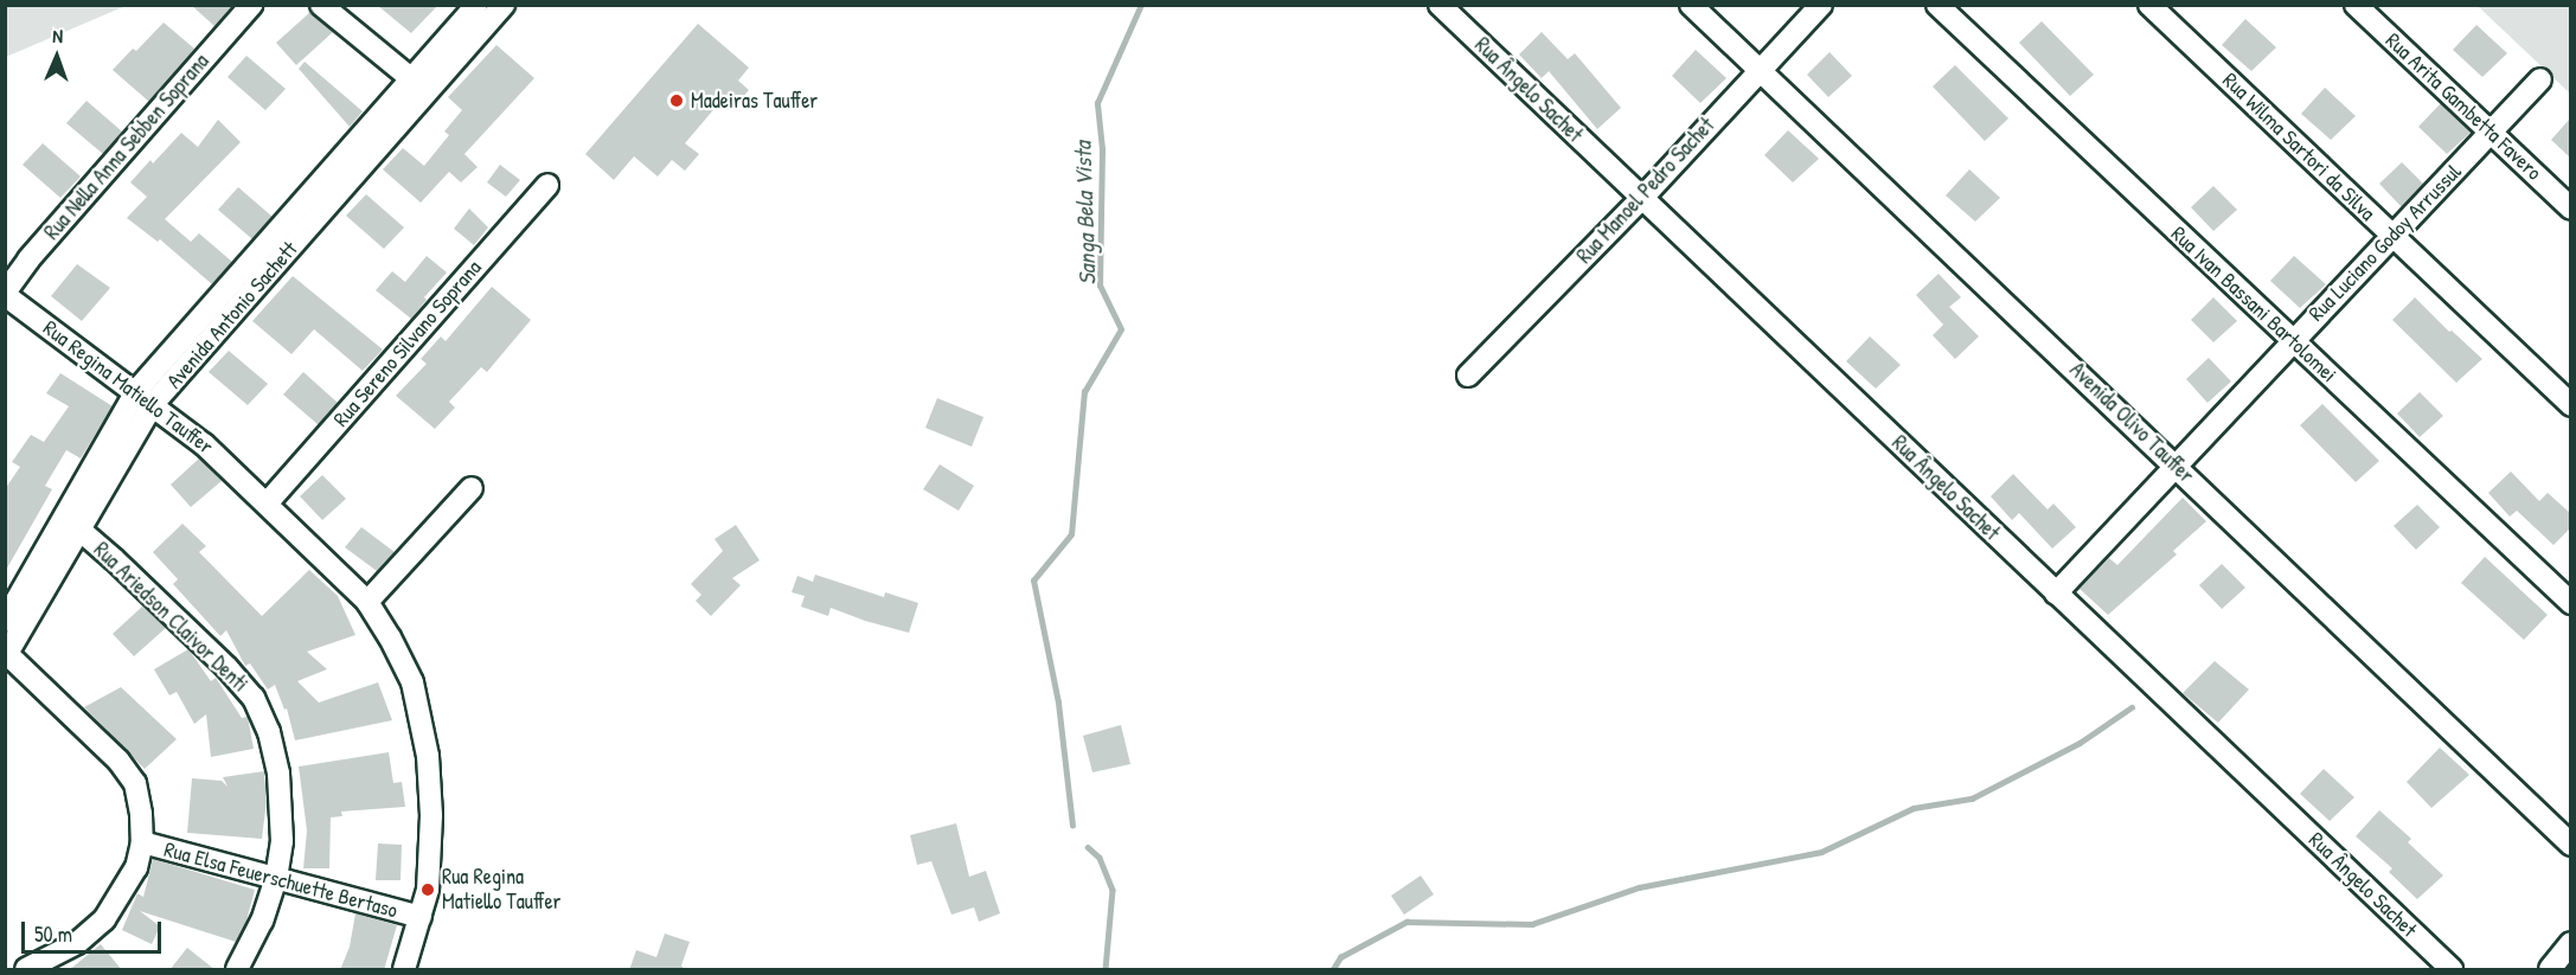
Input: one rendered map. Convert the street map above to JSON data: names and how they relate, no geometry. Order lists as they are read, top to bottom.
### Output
{
  "streets": {
    "street": [
      "Rua Ângelo Sachet",
      "Rua Arita Gambetta Favero",
      "Rua Nella Anna Sebben Soprana",
      "Rua Wilma Sartori da Silva",
      "Rua Manoel Pedro Sachet",
      "Rua Luciano Godoy Arrussul",
      "Rua Ivan Bassani Bartolomei",
      "Avenida Antonio Sachett",
      "Rua Sereno Silvano Soprana",
      "Rua Regina Matiello Tauffer",
      "Avenida Olivo Tauffer",
      "Rua Ariedson Claivor Denti",
      "Rua Elsa Feuerschuette Bertaso"
    ]
  },
  "crossings": [
    ["Rua Ângelo Sachet", "Rua Manoel Pedro Sachet"],
    ["Rua Ângelo Sachet", "Rua Luciano Godoy Arrussul"],
    ["Rua Arita Gambetta Favero", "Rua Luciano Godoy Arrussul"],
    ["Rua Nella Anna Sebben Soprana", "Rua Regina Matiello Tauffer"],
    ["Rua Wilma Sartori da Silva", "Rua Luciano Godoy Arrussul"],
    ["Rua Manoel Pedro Sachet", "Avenida Olivo Tauffer"],
    ["Rua Luciano Godoy Arrussul", "Rua Ivan Bassani Bartolomei"],
    ["Rua Luciano Godoy Arrussul", "Avenida Olivo Tauffer"],
    ["Avenida Antonio Sachett", "Rua Regina Matiello Tauffer"],
    ["Avenida Antonio Sachett", "Rua Ariedson Claivor Denti"],
    ["Rua Sereno Silvano Soprana", "Rua Regina Matiello Tauffer"],
    ["Rua Regina Matiello Tauffer", "Rua Elsa Feuerschuette Bertaso"],
    ["Rua Ariedson Claivor Denti", "Rua Elsa Feuerschuette Bertaso"]
  ],
  "water": ["Sanga Bela Vista"],
  "places": ["Madeiras Tauffer", "Rua Regina Matiello Tauffer"],
  "scale_bar": "50 m",
  "north": "top"
}
